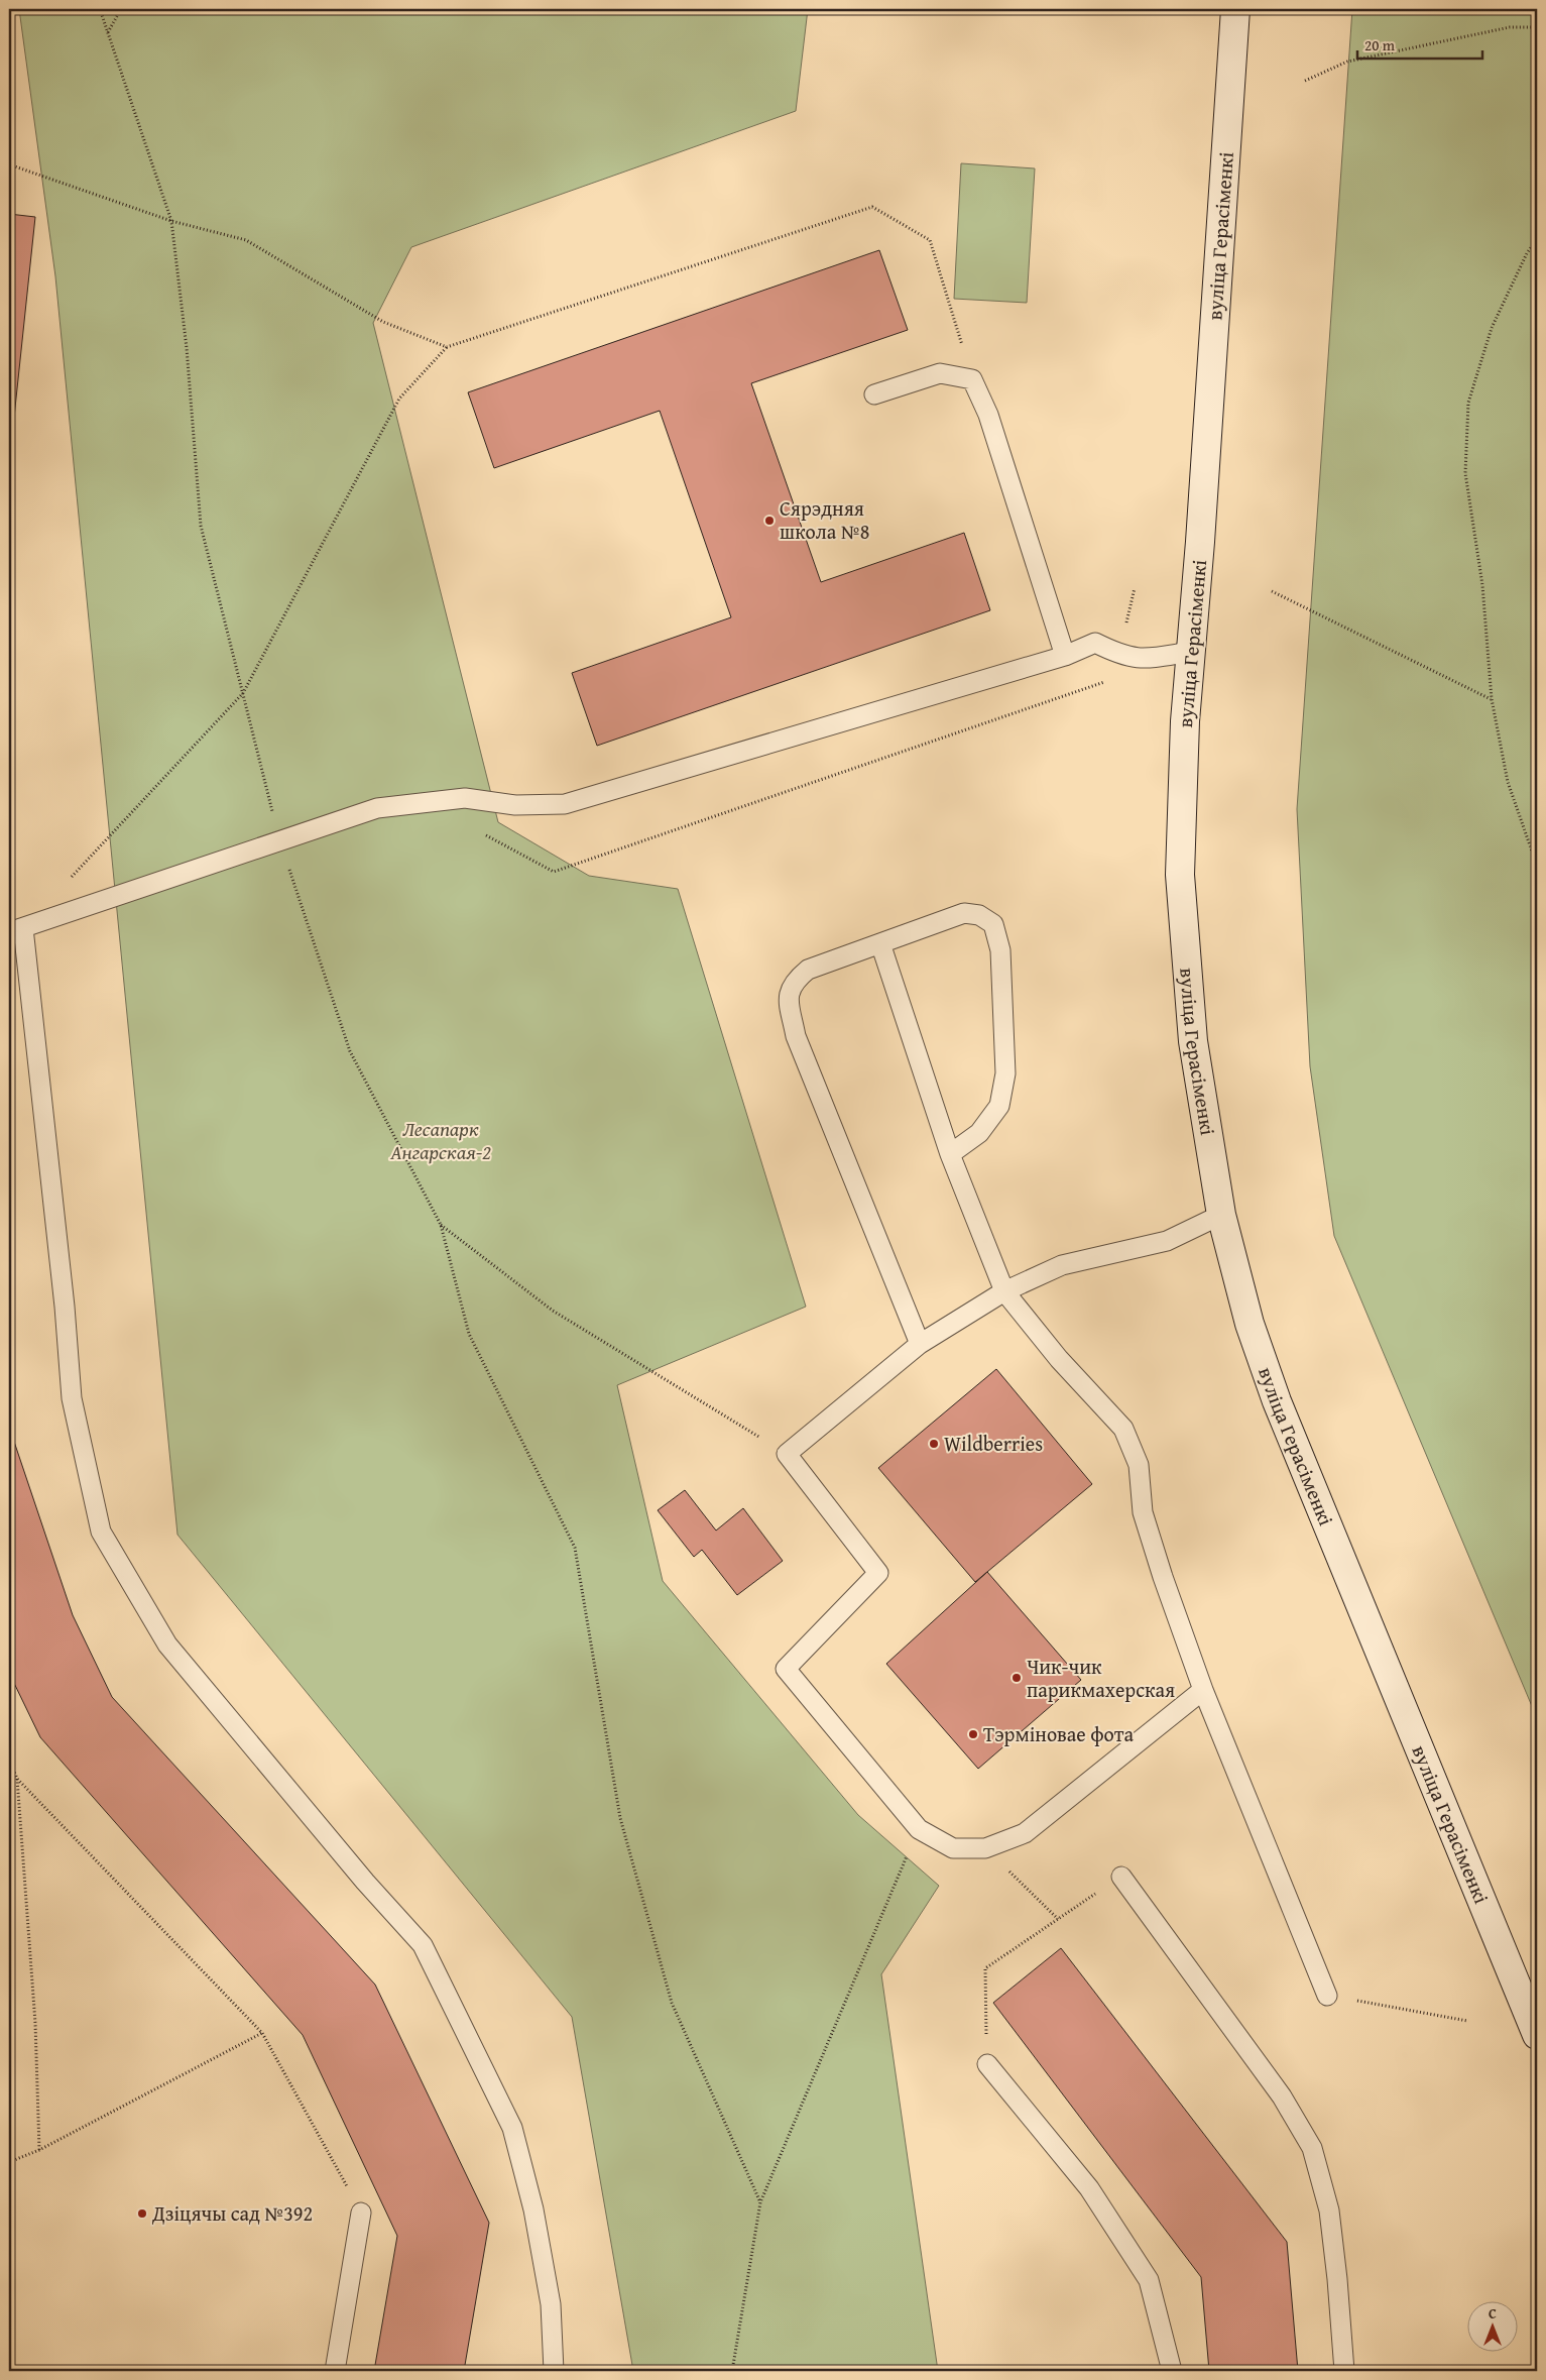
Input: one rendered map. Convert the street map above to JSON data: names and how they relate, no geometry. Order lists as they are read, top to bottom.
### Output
{
  "streets": {
    "street": ["вуліца Герасіменкі"]
  },
  "parks": ["Лесапарк Ангарская-2"],
  "places": [
    "Сярэдняя школа №8",
    "Wildberries",
    "Чик-чик парикмахерская",
    "Тэрміновае фота",
    "Дзіцячы сад №392"
  ],
  "scale_bar": "20 m",
  "north": "top"
}
